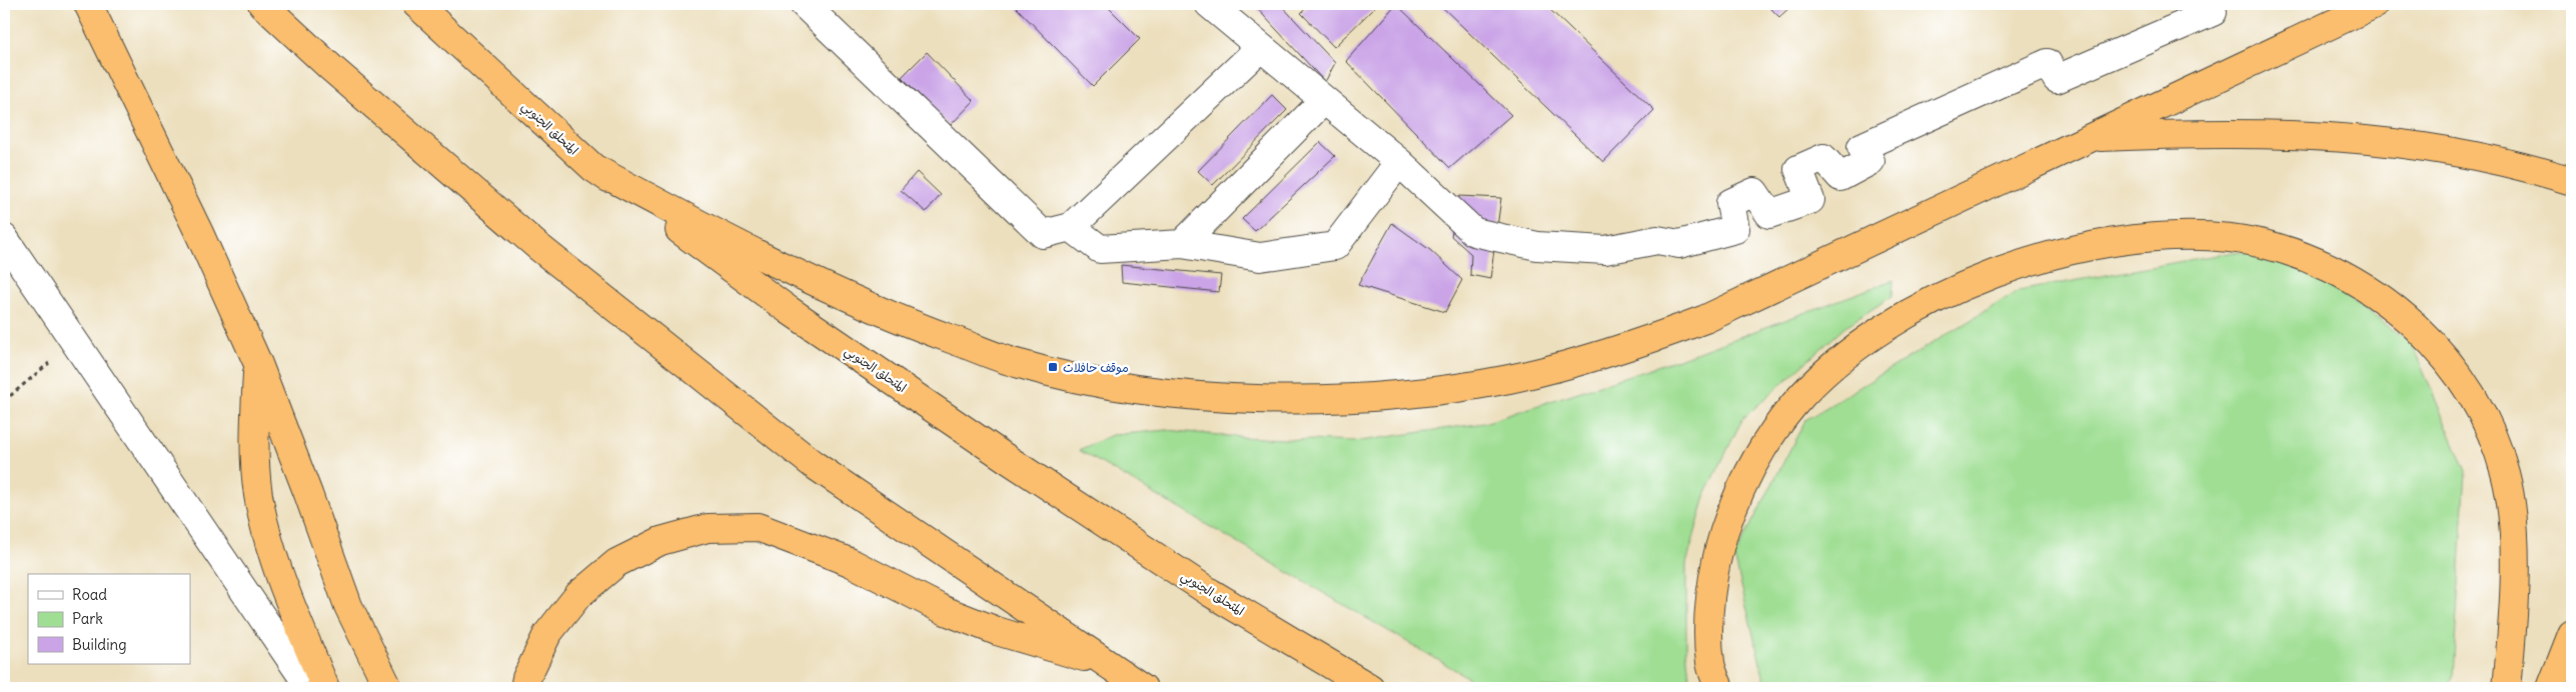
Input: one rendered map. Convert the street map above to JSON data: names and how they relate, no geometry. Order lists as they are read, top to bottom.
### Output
{
  "streets": {
    "highway": ["المتحلق الجنوبي"]
  },
  "places": {
    "transit": ["موقف حافلات"]
  },
  "legend": ["Road", "Park", "Building"]
}
